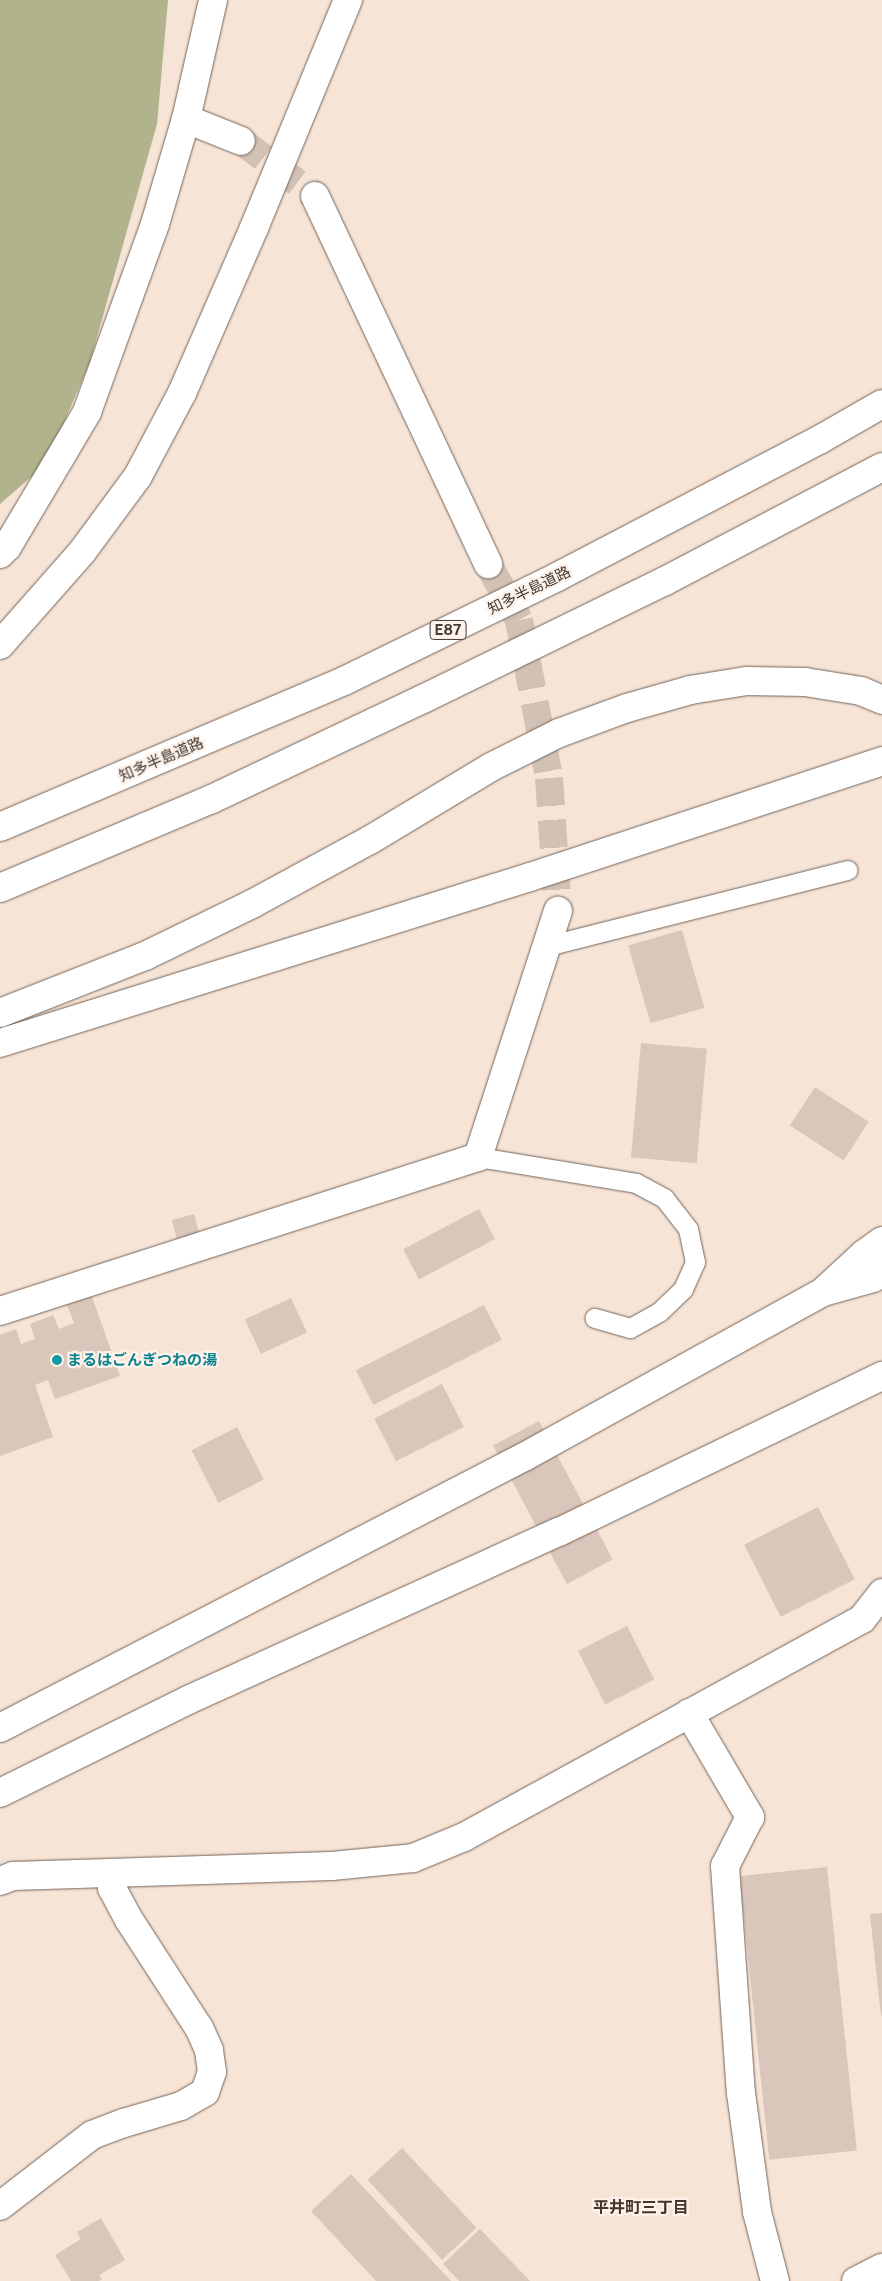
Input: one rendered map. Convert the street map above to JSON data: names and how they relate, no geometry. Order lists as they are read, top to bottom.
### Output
{
  "streets": {
    "main road": ["知多半島道路", "E87"]
  },
  "districts": ["平井町三丁目"],
  "places": ["まるはごんぎつねの湯"]
}
